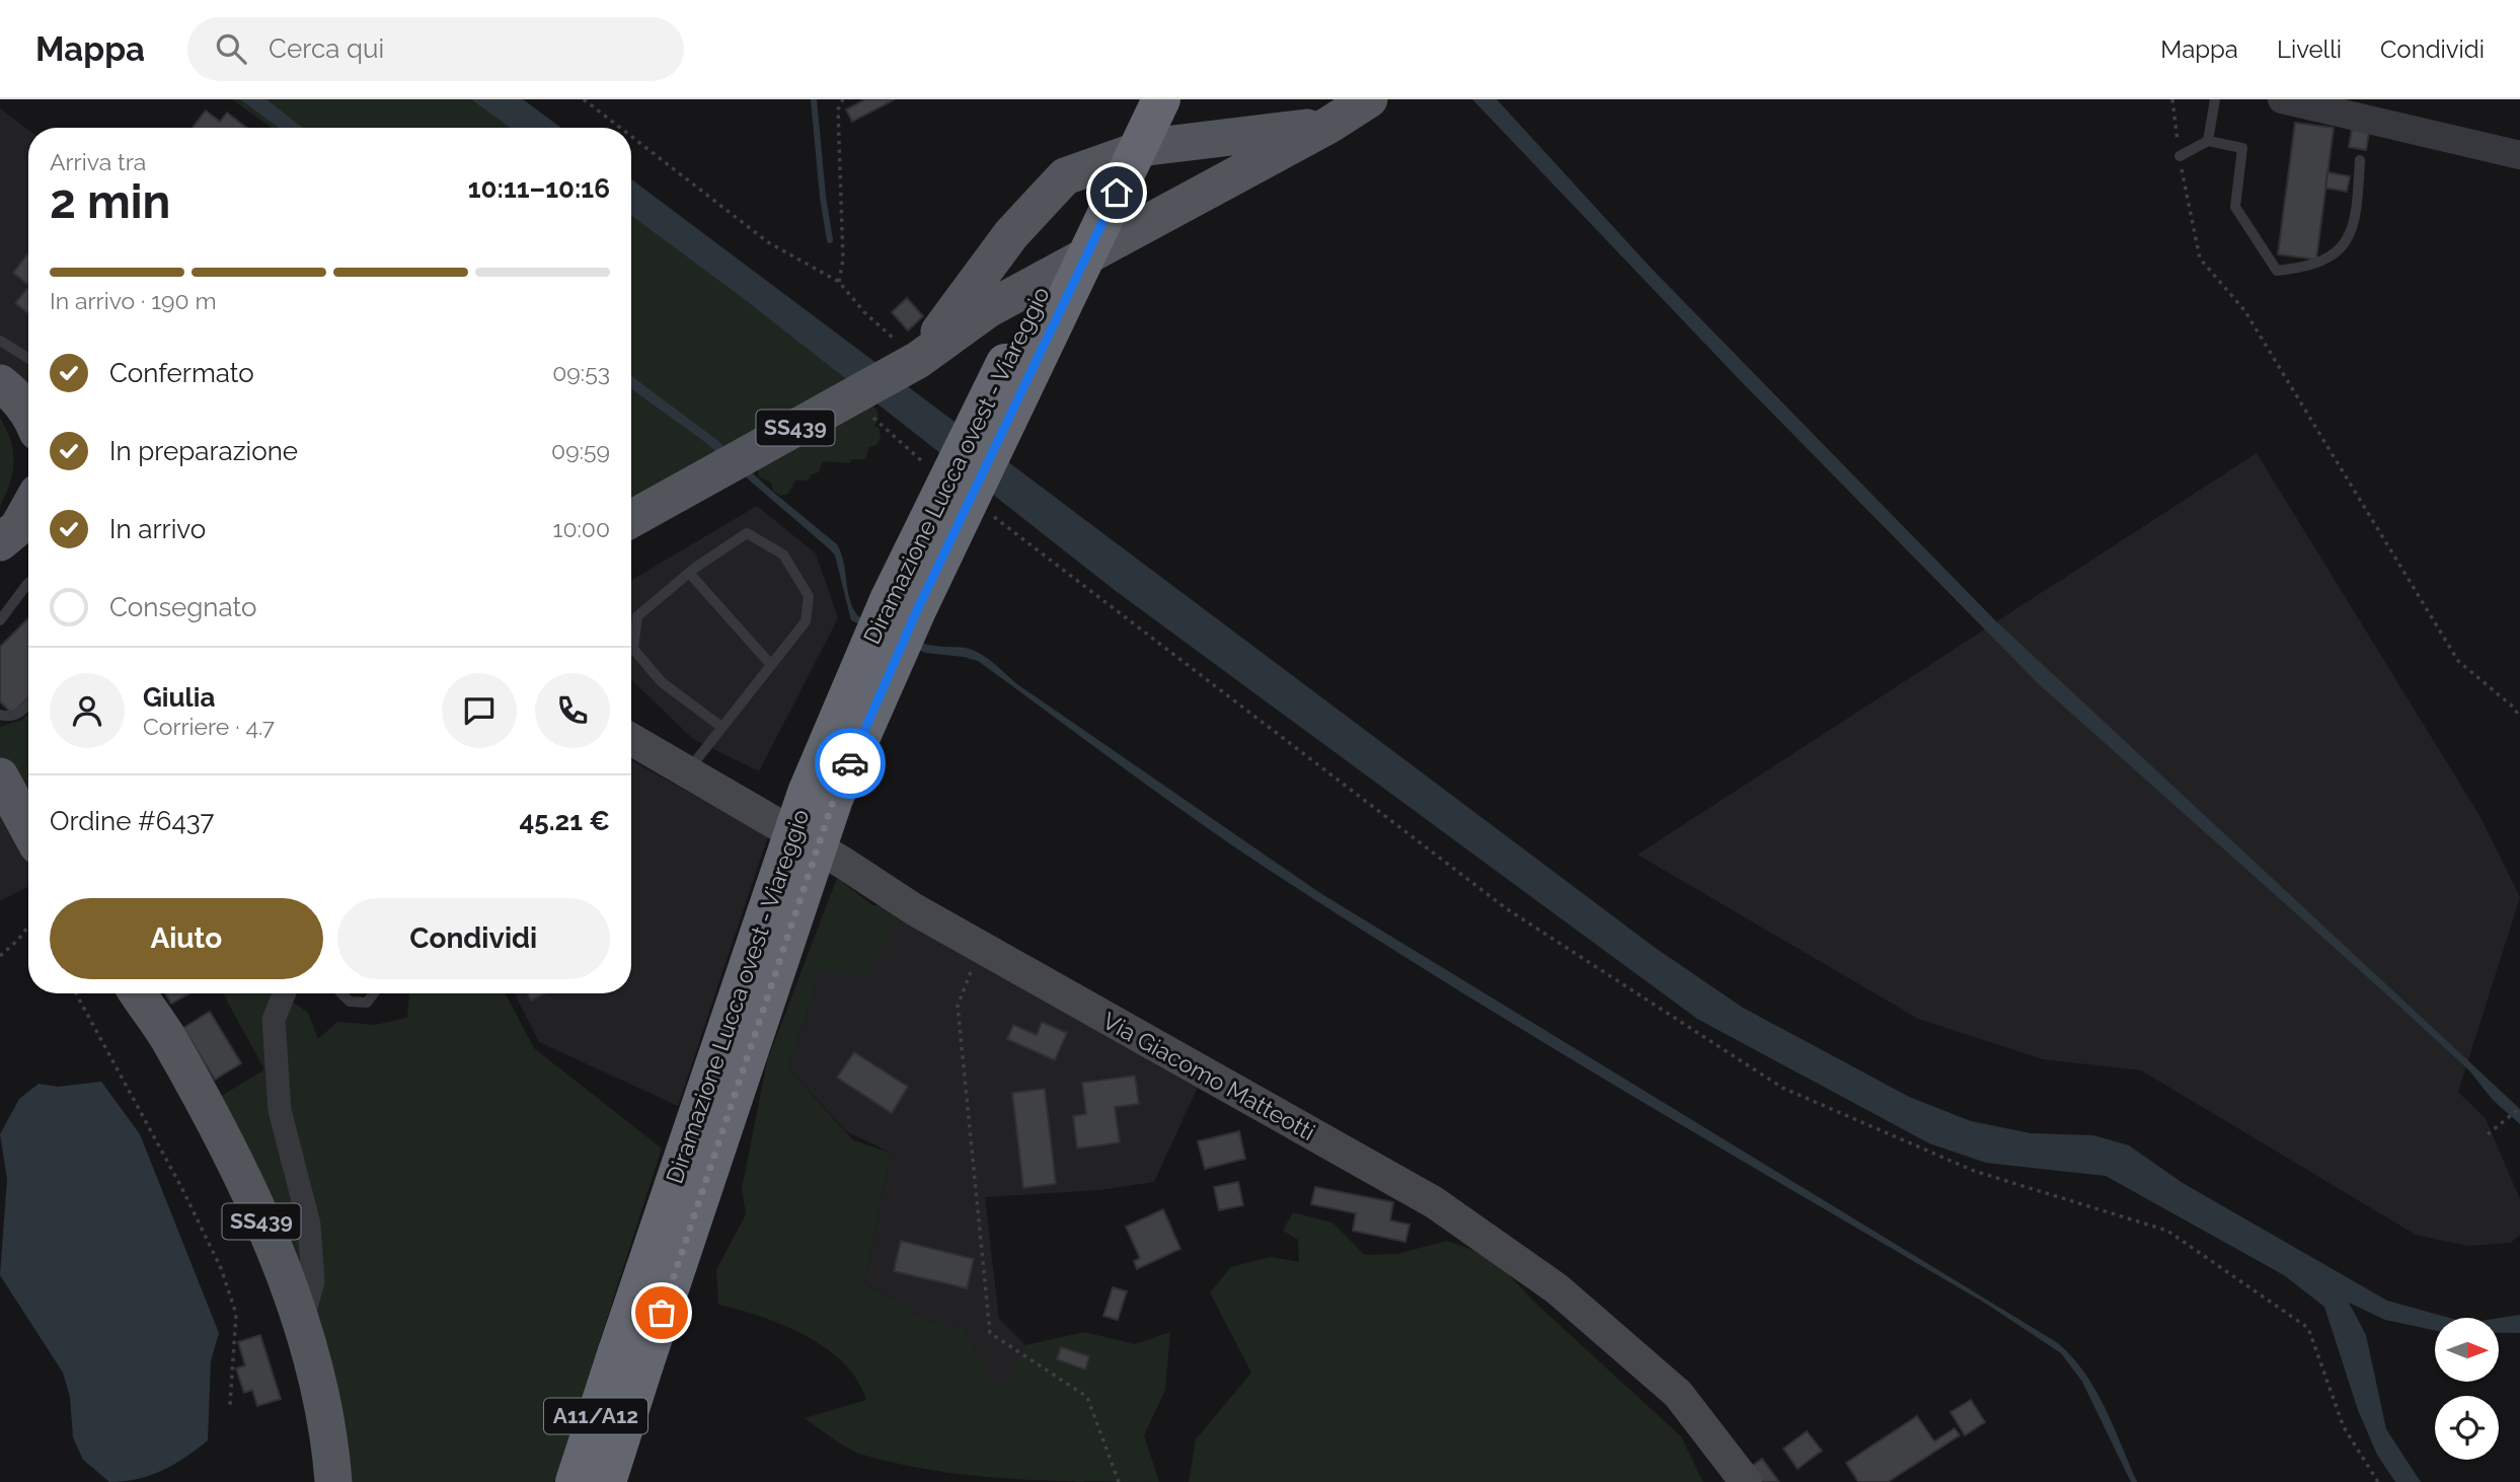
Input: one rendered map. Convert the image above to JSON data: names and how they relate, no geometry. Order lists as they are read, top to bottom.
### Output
{
  "streets": {
    "highway": ["Diramazione Lucca ovest - Viareggio", "A11/A12"],
    "main road": ["SS439", "Via Giacomo Matteotti"]
  },
  "north": "right",
  "page": {
    "header": "Mappa",
    "search": "Cerca qui",
    "nav": ["Mappa", "Livelli", "Condividi"],
    "heading": ["2 min", "Arriva tra", "10:11–10:16"],
    "panel": [
      "Giulia",
      "Corriere · 4.7",
      "Ordine #6437",
      "45.21 €"
    ],
    "bar": "In arrivo · 190 m",
    "list": [
      ["Confermato", "09:53"],
      ["In preparazione", "09:59"],
      ["In arrivo", "10:00"],
      "Consegnato"
    ],
    "buttons": ["Aiuto", "Condividi"]
  }
}
